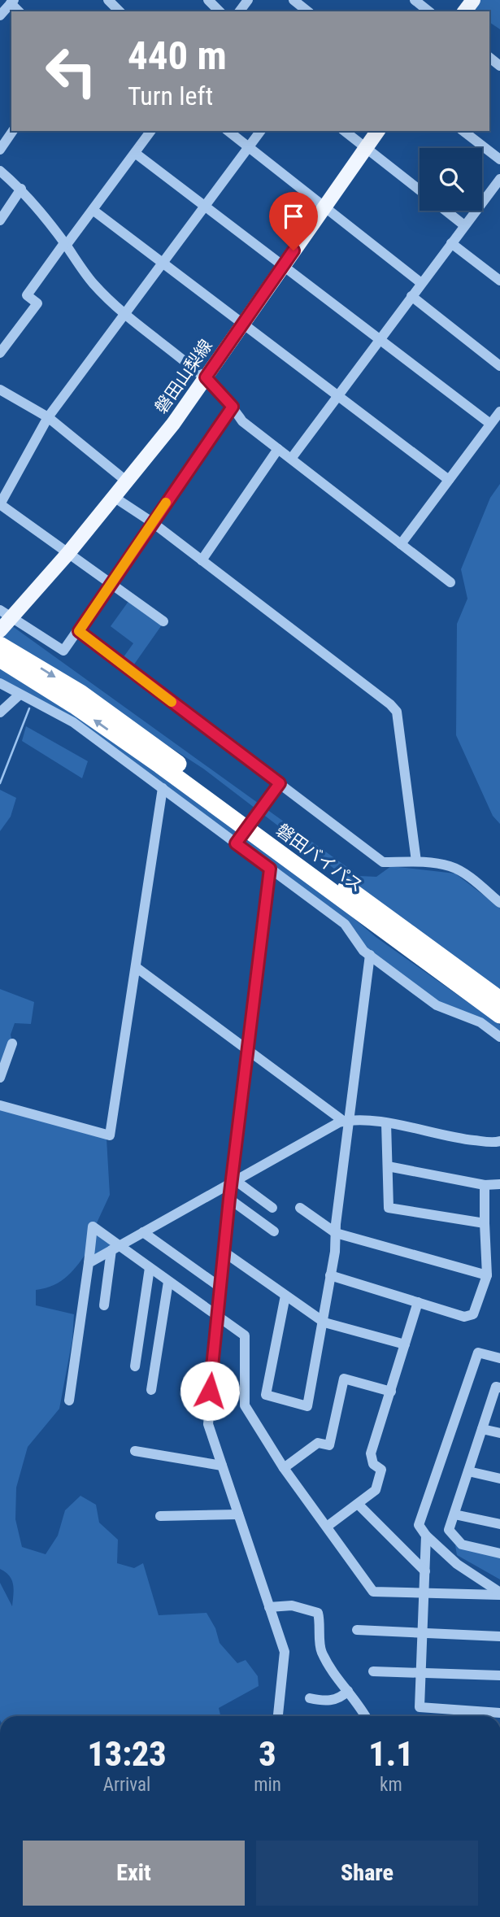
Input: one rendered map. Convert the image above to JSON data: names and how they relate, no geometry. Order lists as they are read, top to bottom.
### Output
{
  "streets": {
    "highway": ["磐田バイパス"],
    "main road": ["磐田山梨線"]
  },
  "page": {
    "turn": ["440 m", "Turn left"],
    "eta": [
      "13:23",
      "Arrival",
      "3",
      "min",
      "1.1",
      "km"
    ],
    "buttons": ["Exit", "Share"]
  }
}
